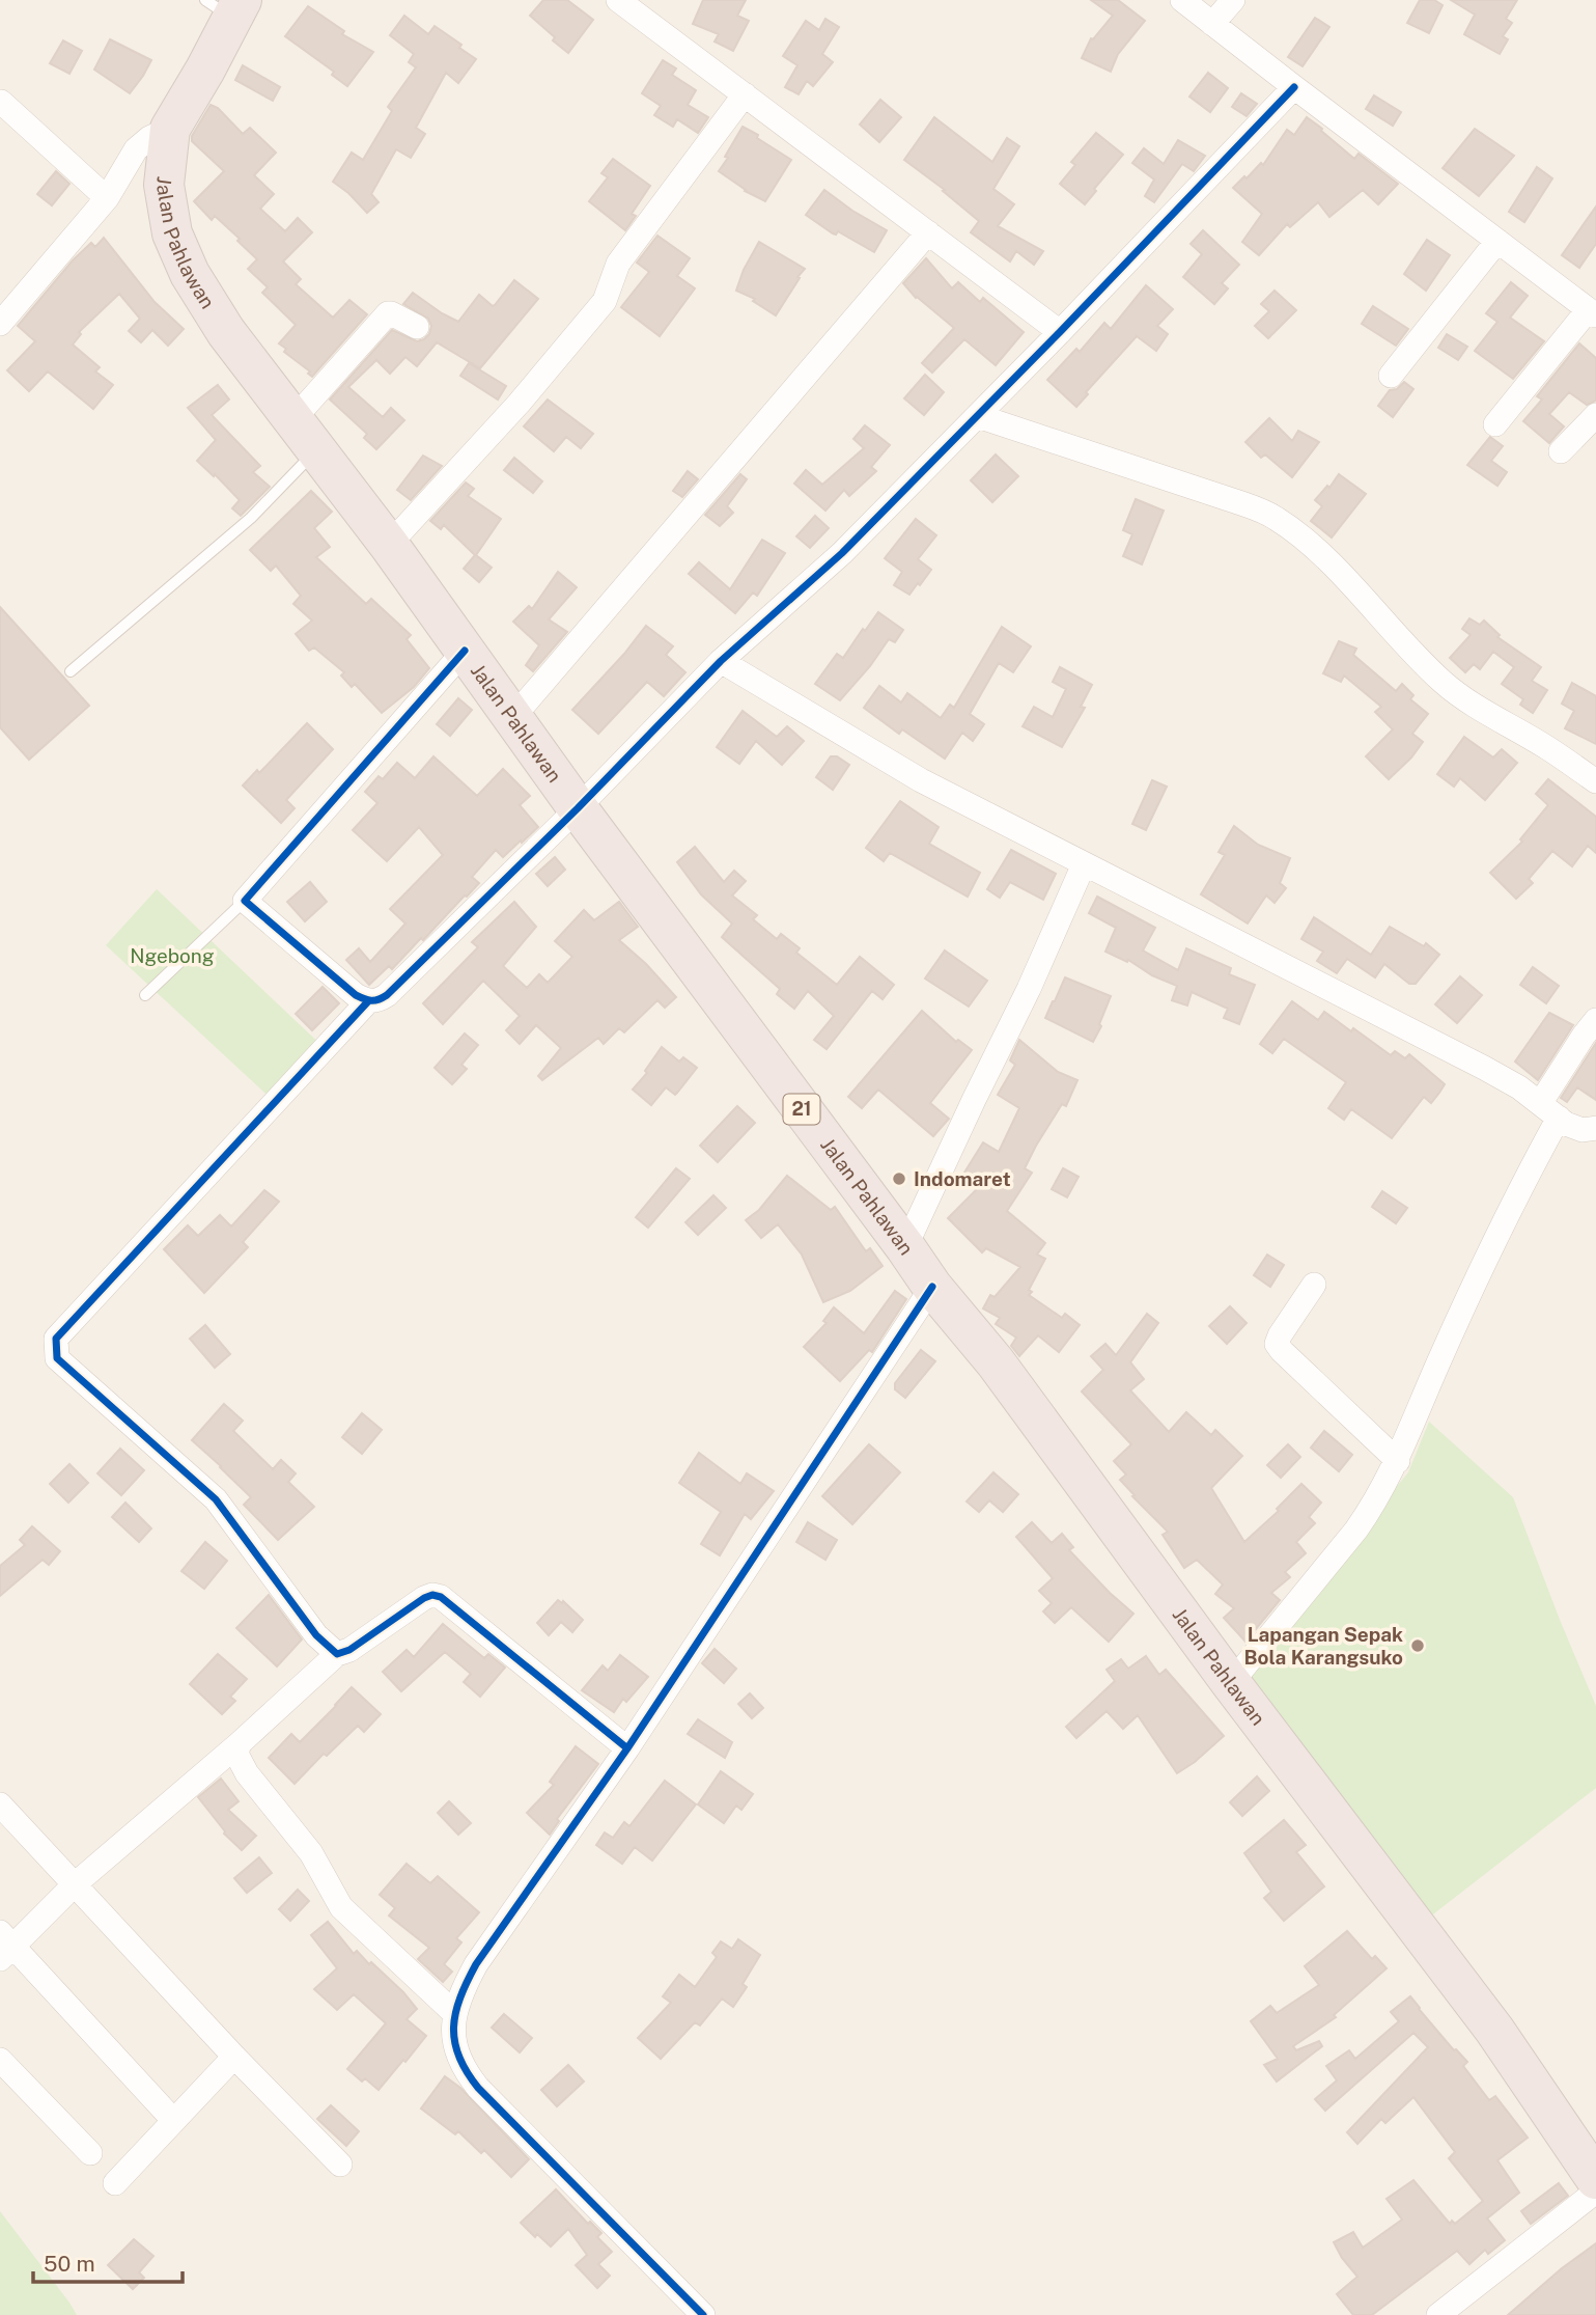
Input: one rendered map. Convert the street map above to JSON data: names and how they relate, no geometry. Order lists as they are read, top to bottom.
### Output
{
  "streets": {
    "highway": ["Jalan Pahlawan", "21"]
  },
  "parks": ["Ngebong"],
  "places": ["Indomaret", "Lapangan Sepak Bola Karangsuko"],
  "scale_bar": "50 m"
}
